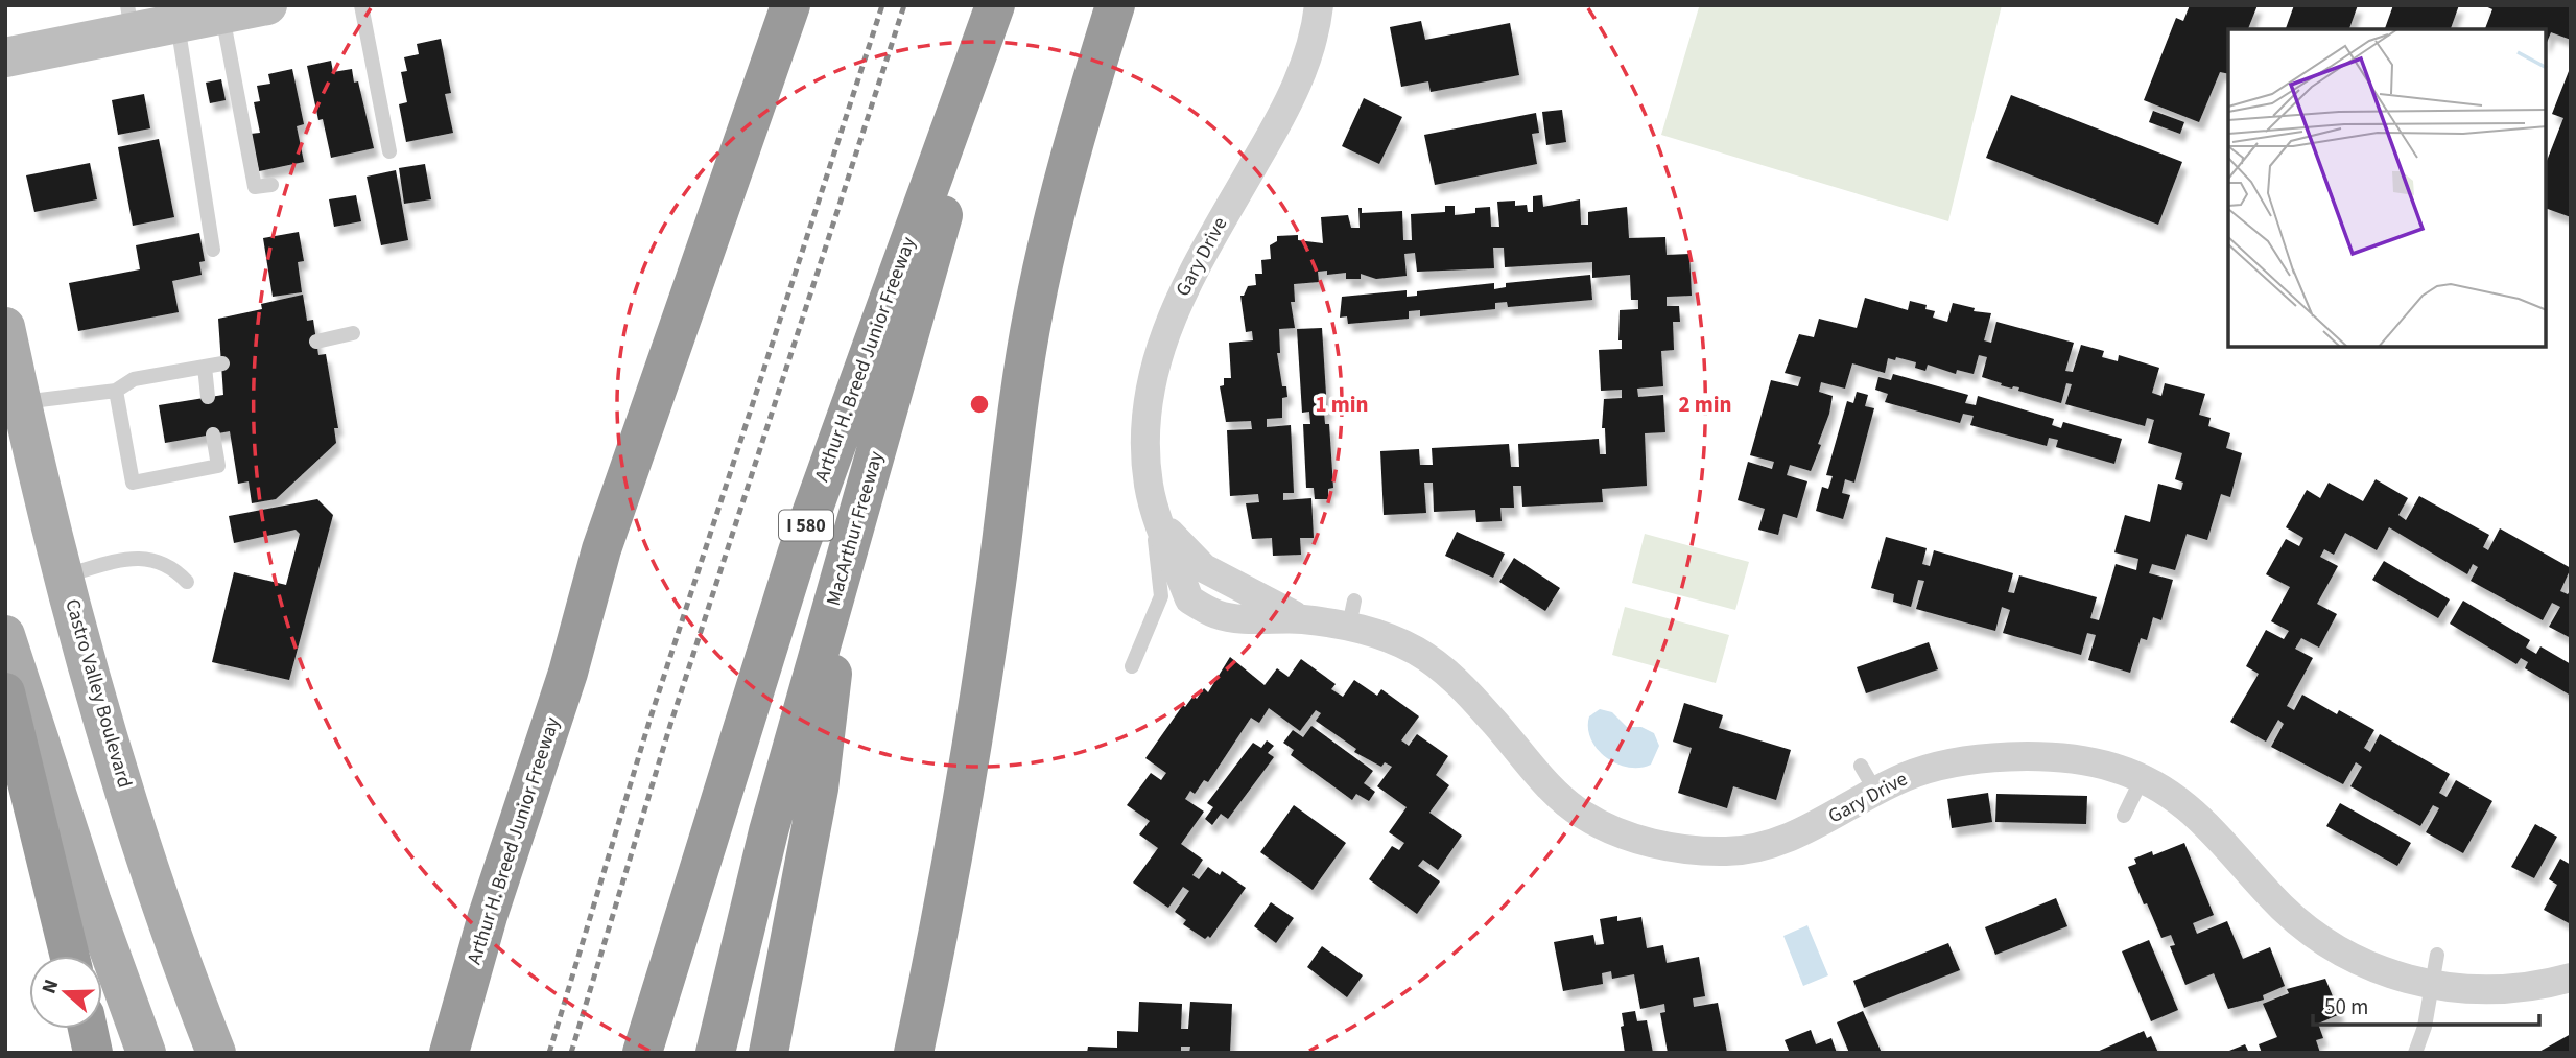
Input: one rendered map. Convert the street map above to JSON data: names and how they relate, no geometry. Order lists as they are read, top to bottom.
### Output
{
  "streets": {
    "highway": ["Arthur H. Breed Junior Freeway", "I 580", "MacArthur Freeway"],
    "main road": ["Castro Valley Boulevard"],
    "street": ["Gary Drive"]
  },
  "scale_bar": "50 m",
  "north": "left",
  "rings": ["1 min", "2 min"]
}
